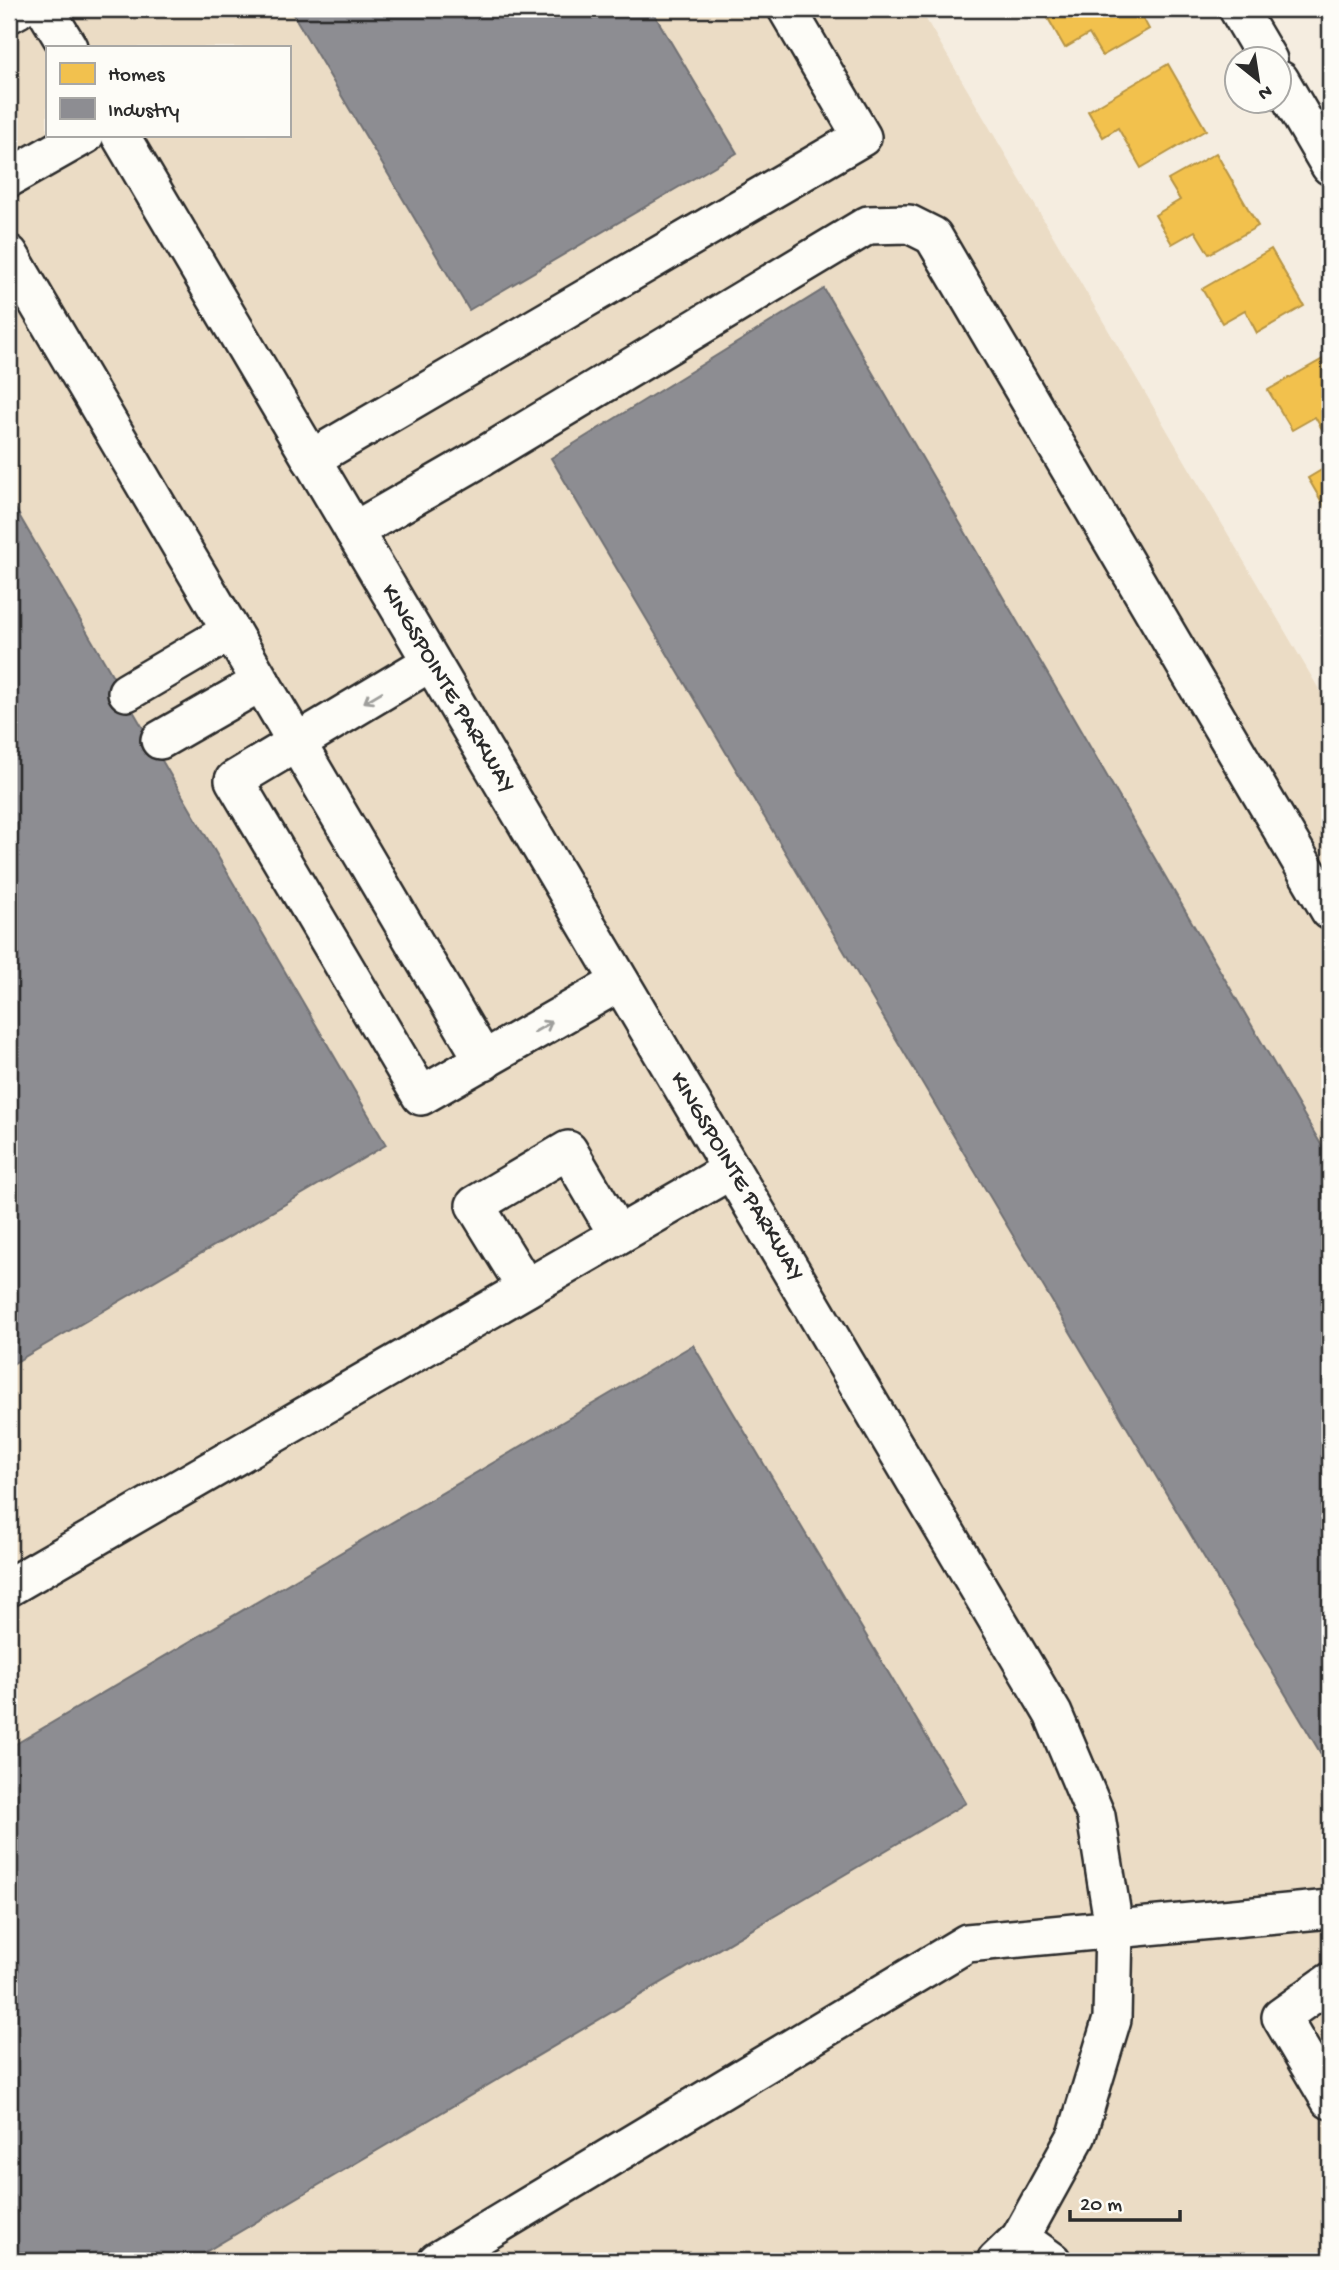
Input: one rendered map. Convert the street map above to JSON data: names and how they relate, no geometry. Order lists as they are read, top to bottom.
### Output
{
  "streets": {
    "street": ["KINGSPOINTE PARKWAY"]
  },
  "legend": ["Homes", "Industry"],
  "scale_bar": "20 m",
  "north": "bottom right"
}
